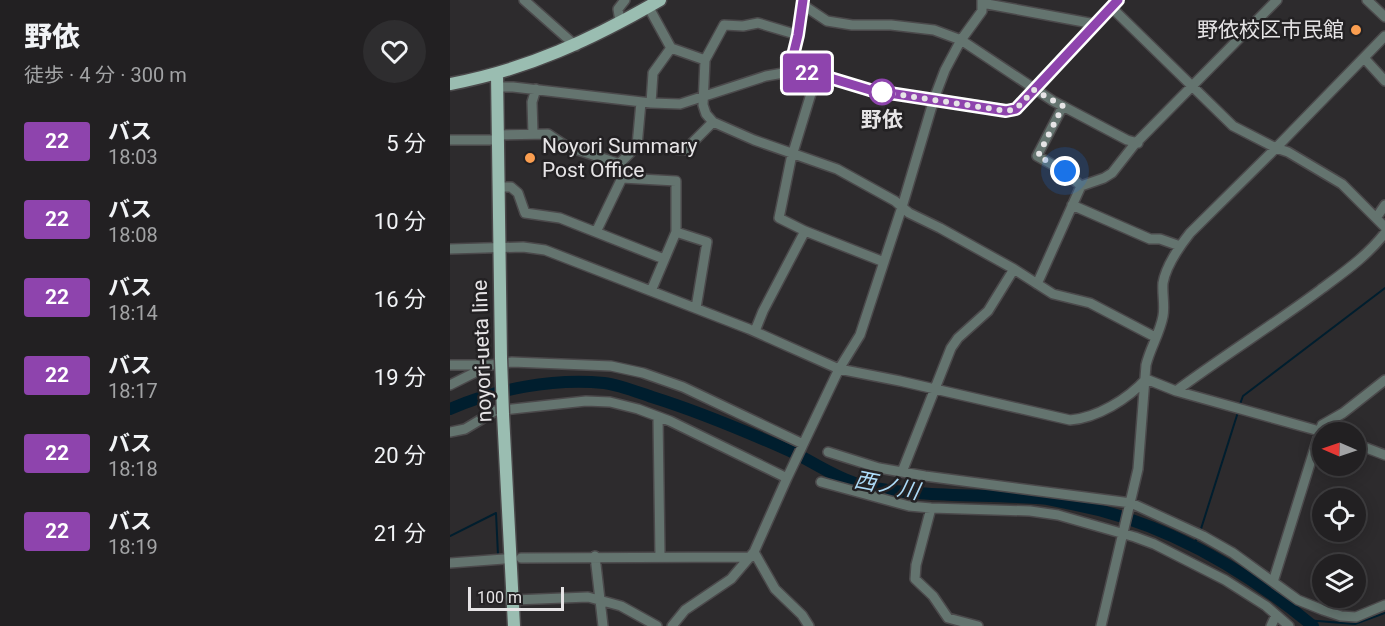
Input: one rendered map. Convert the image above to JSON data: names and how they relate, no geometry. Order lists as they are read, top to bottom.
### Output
{
  "streets": {
    "main road": ["noyori-ueta line"]
  },
  "water": ["西ノ川"],
  "places": ["野依校区市民館", "野依", "Noyori Summary Post Office"],
  "lines": ["bus line 22"],
  "scale_bar": "100 m",
  "north": "left",
  "page": {
    "heading": ["野依", "徒歩 · 4 分 · 300 m"],
    "on_map": "22",
    "list": [
      {
        "mark": "22",
        "name": "バス",
        "note": "18:03",
        "value": "5 分"
      },
      {
        "mark": "22",
        "name": "バス",
        "note": "18:08",
        "value": "10 分"
      },
      {
        "mark": "22",
        "name": "バス",
        "note": "18:14",
        "value": "16 分"
      },
      {
        "mark": "22",
        "name": "バス",
        "note": "18:17",
        "value": "19 分"
      },
      {
        "mark": "22",
        "name": "バス",
        "note": "18:18",
        "value": "20 分"
      },
      {
        "mark": "22",
        "name": "バス",
        "note": "18:19",
        "value": "21 分"
      }
    ],
    "scale": "100 m"
  }
}
